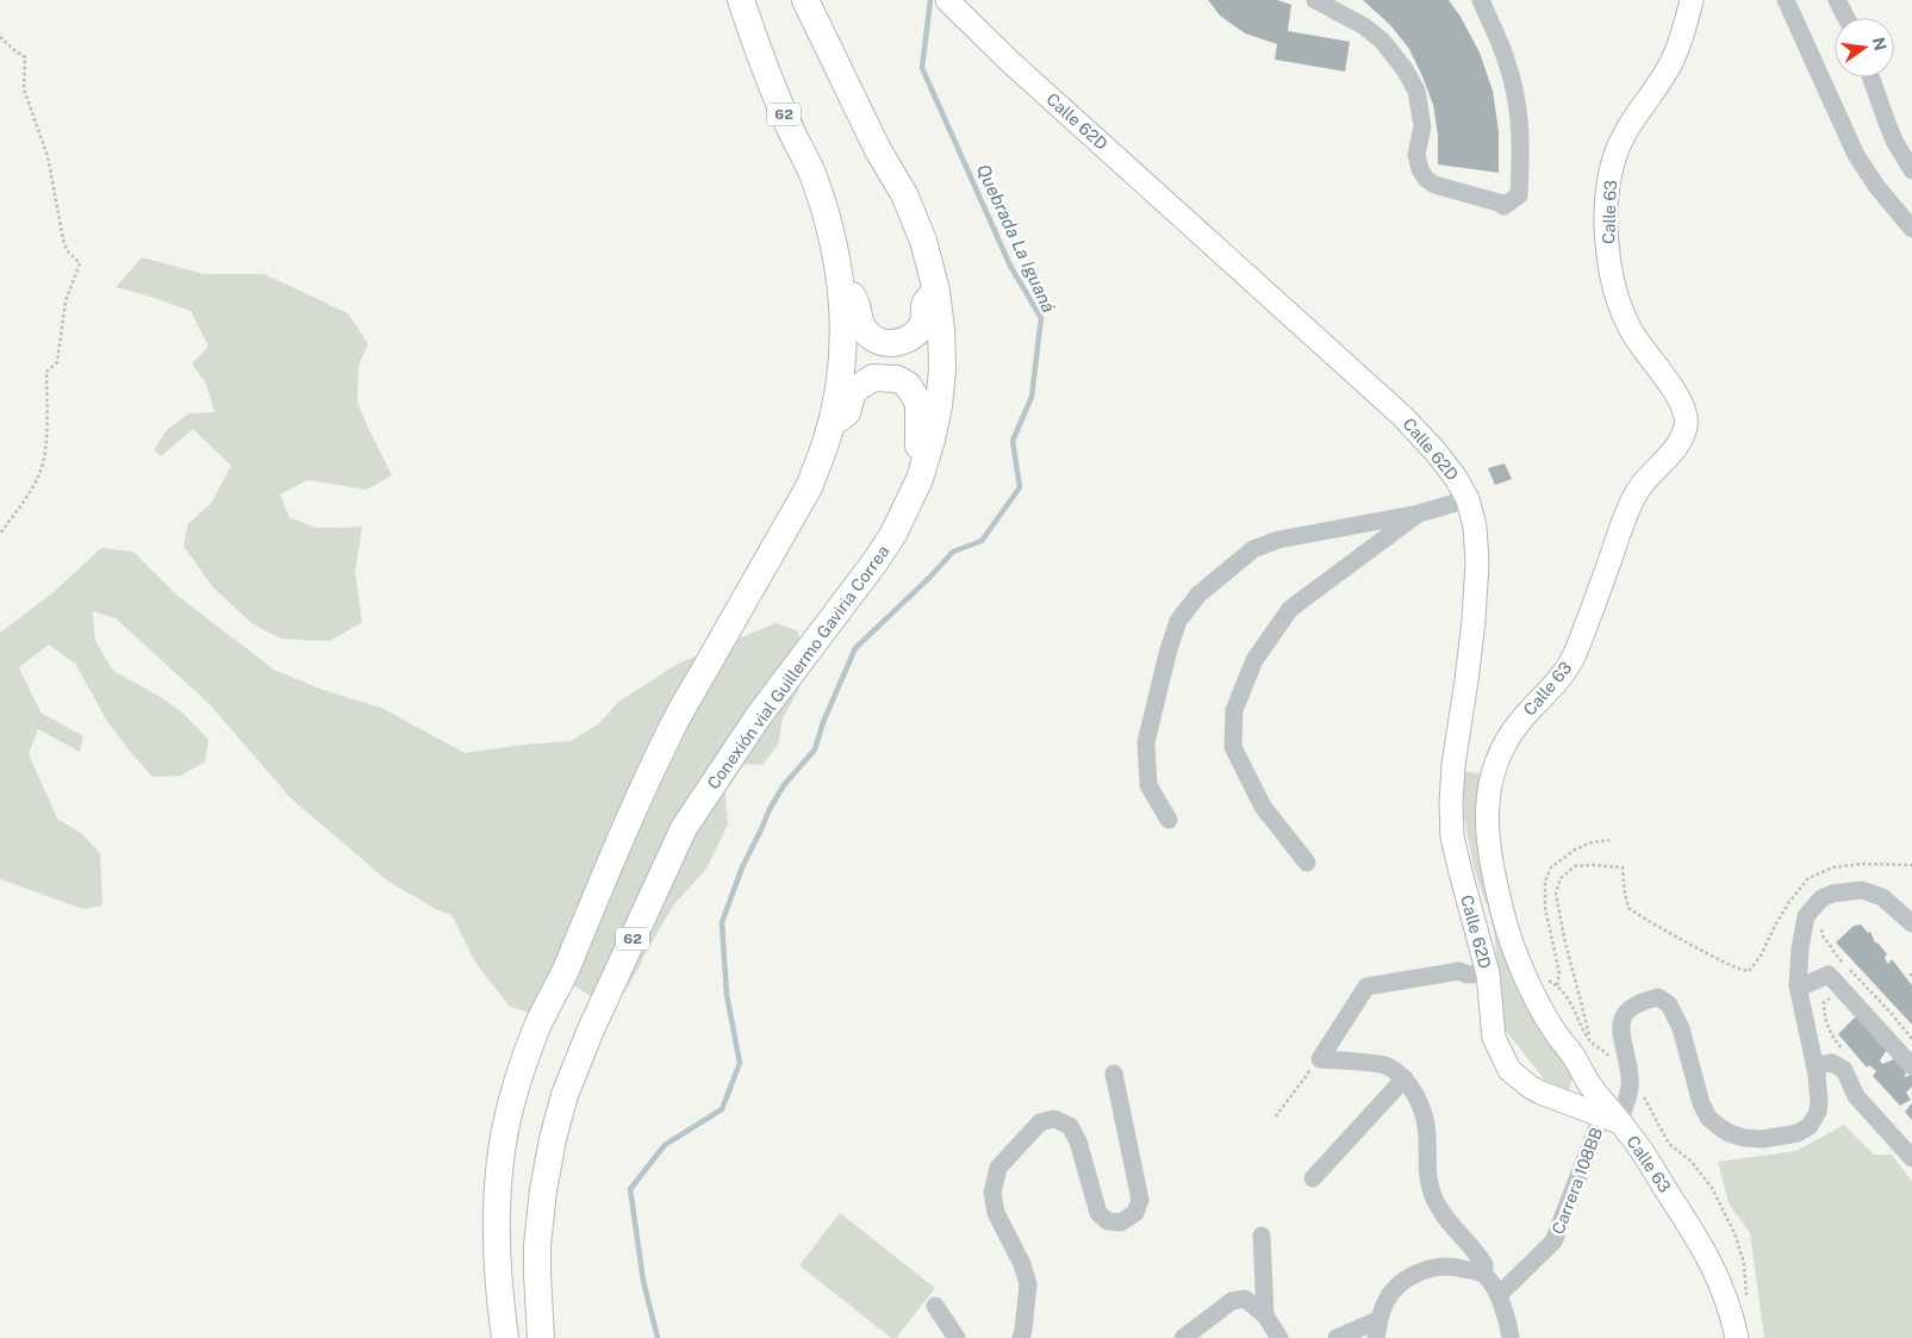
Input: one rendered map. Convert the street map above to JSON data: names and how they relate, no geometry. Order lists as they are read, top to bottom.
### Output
{
  "streets": {
    "highway": ["62", "Conexión vial Guillermo Gaviria Correa"],
    "main road": ["Calle 62D", "Calle 63"],
    "street": ["Carrera 108BB"]
  },
  "crossings": [
    ["Calle 62D", "Calle 63"],
    ["Calle 62D", "Carrera 108BB"],
    ["Calle 63", "Carrera 108BB"]
  ],
  "water": ["Quebrada La Iguaná"],
  "north": "right"
}
